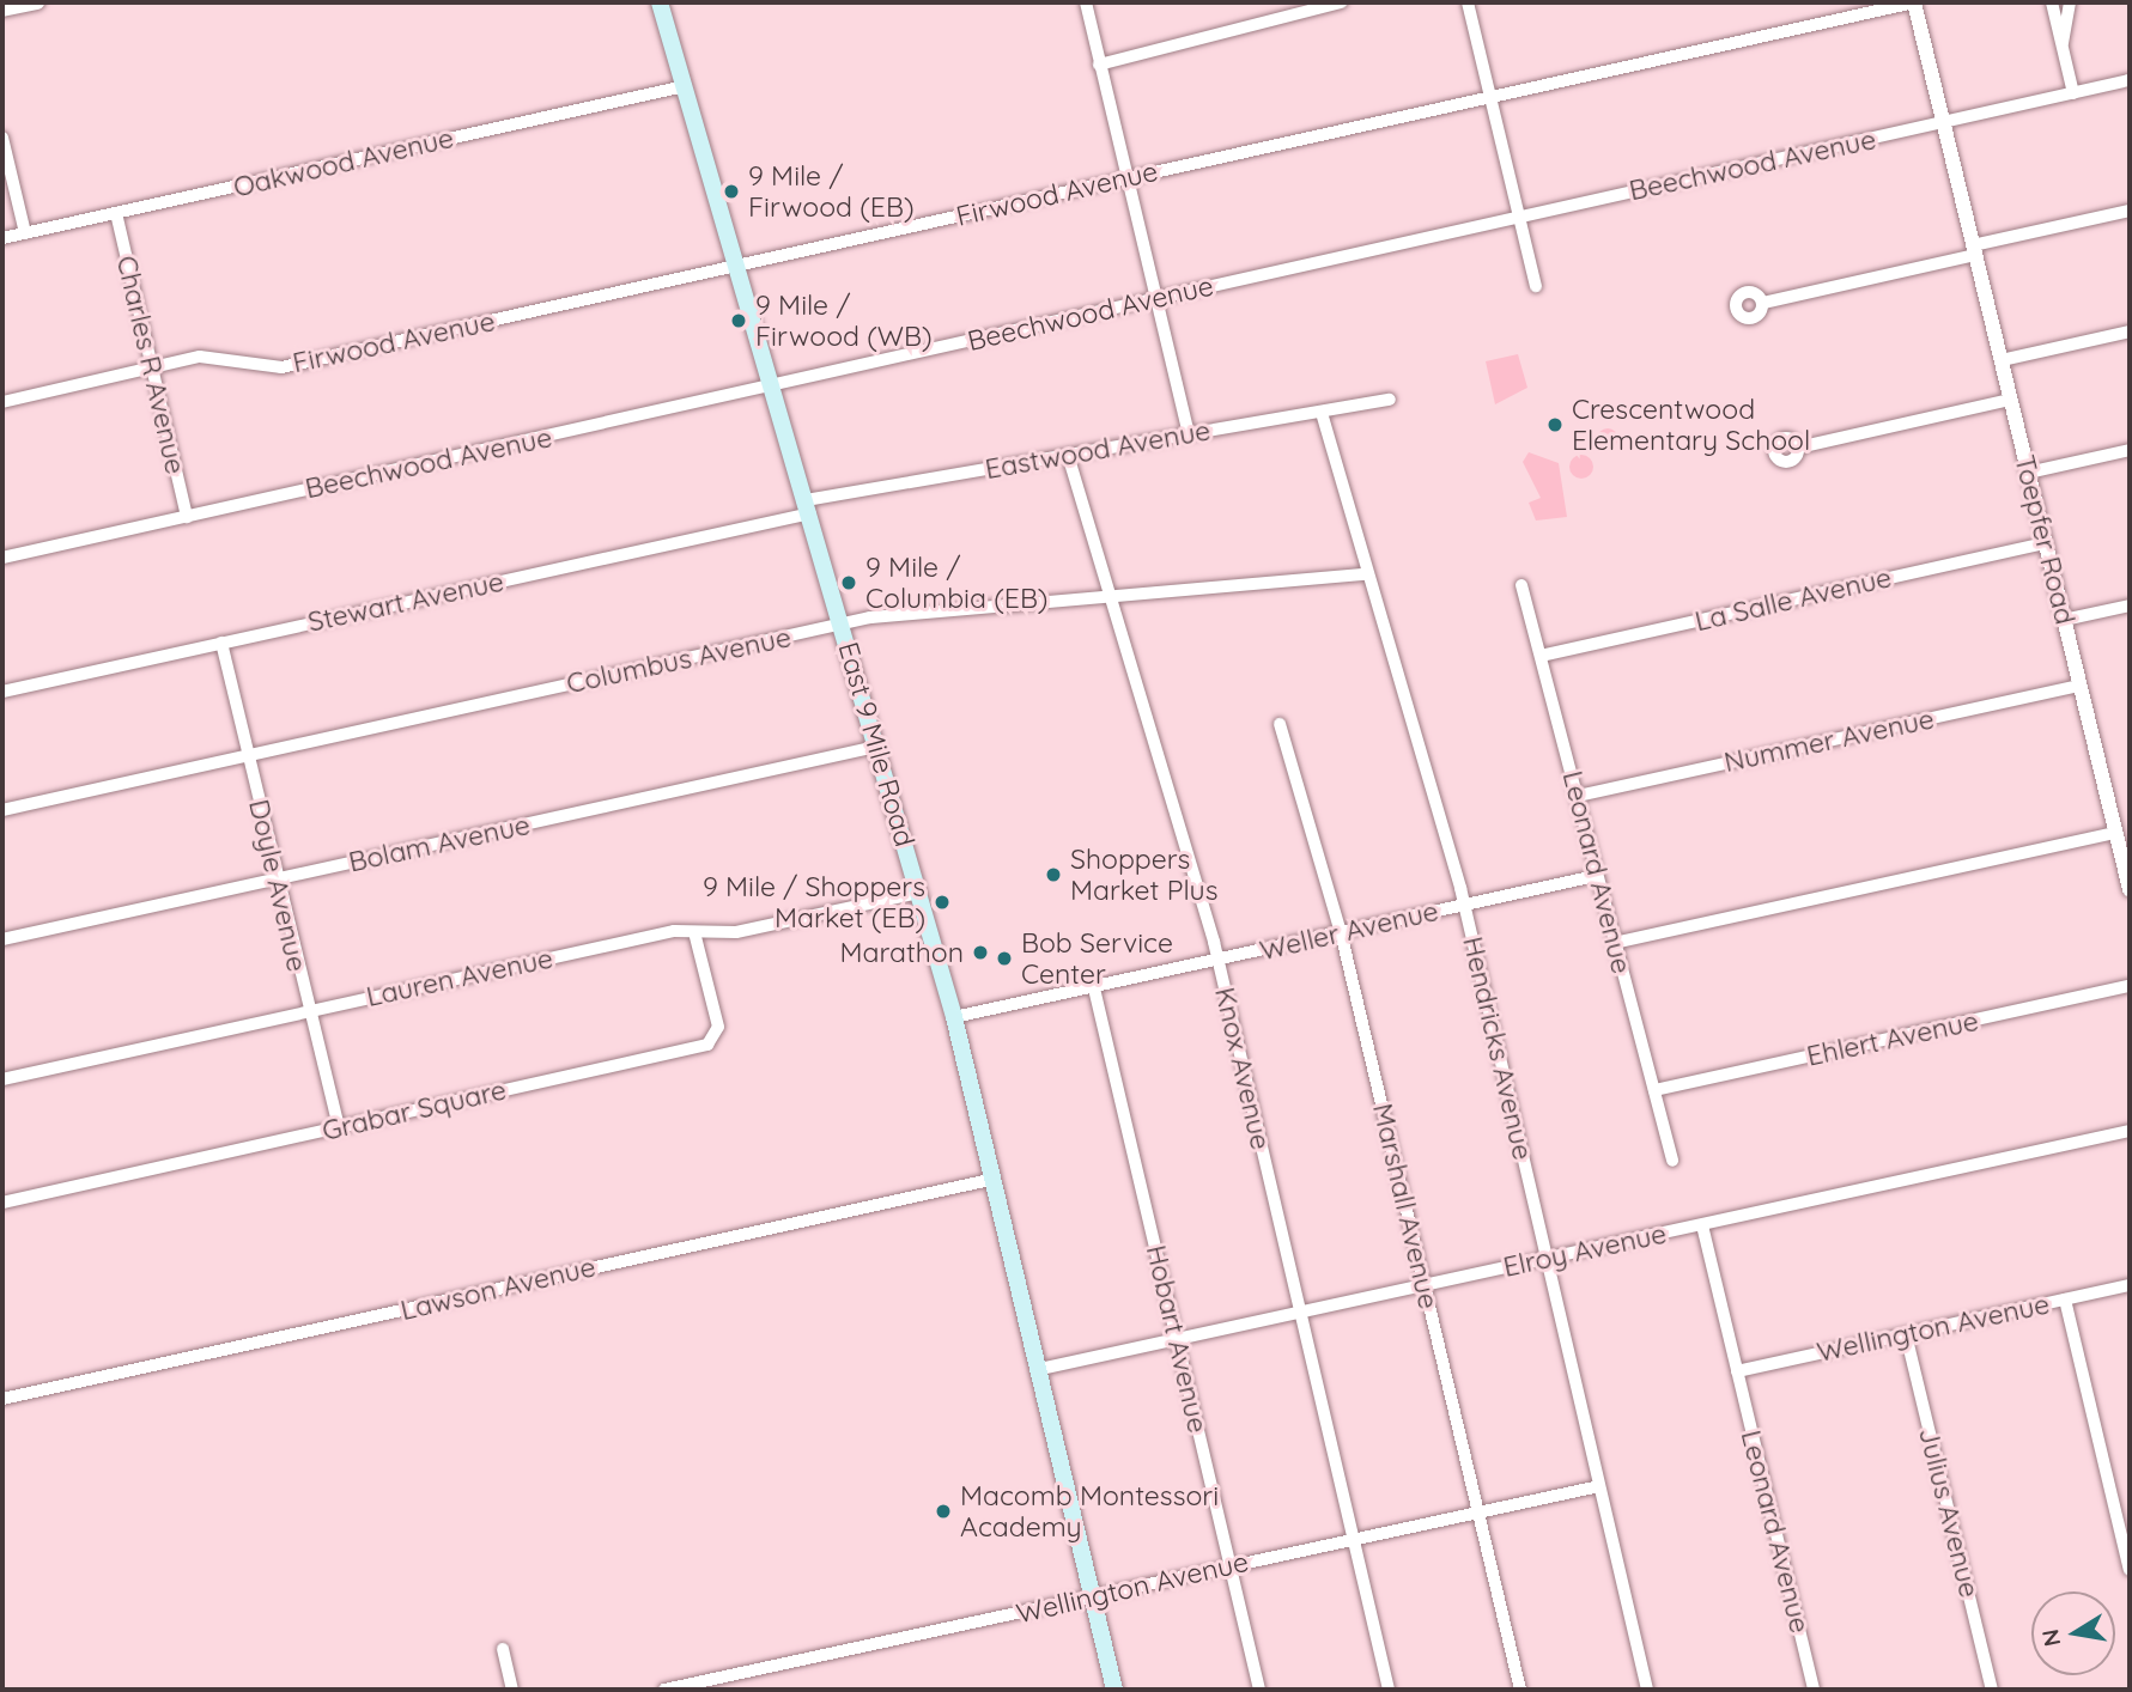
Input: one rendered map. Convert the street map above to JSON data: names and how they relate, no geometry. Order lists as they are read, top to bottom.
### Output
{
  "streets": {
    "main road": ["East 9 Mile Road"],
    "street": [
      "Oakwood Avenue",
      "Beechwood Avenue",
      "Firwood Avenue",
      "Charles R Avenue",
      "Eastwood Avenue",
      "Toepfer Road",
      "La Salle Avenue",
      "Stewart Avenue",
      "Columbus Avenue",
      "Nummer Avenue",
      "Bolam Avenue",
      "Leonard Avenue",
      "Doyle Avenue",
      "Weller Avenue",
      "Lauren Avenue",
      "Ehlert Avenue",
      "Hendricks Avenue",
      "Knox Avenue",
      "Grabar Square",
      "Marshall Avenue",
      "Elroy Avenue",
      "Lawson Avenue",
      "Wellington Avenue",
      "Hobart Avenue",
      "Julius Avenue"
    ]
  },
  "crossings": [
    ["Oakwood Avenue", "Charles R Avenue"],
    ["Oakwood Avenue", "East 9 Mile Road"],
    ["Beechwood Avenue", "Charles R Avenue"],
    ["Beechwood Avenue", "Toepfer Road"],
    ["Beechwood Avenue", "East 9 Mile Road"],
    ["Firwood Avenue", "Charles R Avenue"],
    ["Firwood Avenue", "Toepfer Road"],
    ["Firwood Avenue", "East 9 Mile Road"],
    ["Eastwood Avenue", "Stewart Avenue"],
    ["Eastwood Avenue", "East 9 Mile Road"],
    ["Eastwood Avenue", "Hendricks Avenue"],
    ["Eastwood Avenue", "Knox Avenue"],
    ["Toepfer Road", "La Salle Avenue"],
    ["Toepfer Road", "Nummer Avenue"],
    ["La Salle Avenue", "Leonard Avenue"],
    ["Stewart Avenue", "East 9 Mile Road"],
    ["Stewart Avenue", "Doyle Avenue"],
    ["Columbus Avenue", "East 9 Mile Road"],
    ["Columbus Avenue", "Doyle Avenue"],
    ["Columbus Avenue", "Hendricks Avenue"],
    ["Columbus Avenue", "Knox Avenue"],
    ["Nummer Avenue", "Leonard Avenue"],
    ["East 9 Mile Road", "Bolam Avenue"],
    ["East 9 Mile Road", "Weller Avenue"],
    ["East 9 Mile Road", "Lauren Avenue"],
    ["East 9 Mile Road", "Elroy Avenue"],
    ["East 9 Mile Road", "Lawson Avenue"],
    ["East 9 Mile Road", "Wellington Avenue"],
    ["Bolam Avenue", "Doyle Avenue"],
    ["Leonard Avenue", "Weller Avenue"],
    ["Leonard Avenue", "Ehlert Avenue"],
    ["Leonard Avenue", "Elroy Avenue"],
    ["Leonard Avenue", "Wellington Avenue"],
    ["Doyle Avenue", "Lauren Avenue"],
    ["Doyle Avenue", "Grabar Square"],
    ["Weller Avenue", "Hendricks Avenue"],
    ["Weller Avenue", "Knox Avenue"],
    ["Weller Avenue", "Marshall Avenue"],
    ["Weller Avenue", "Hobart Avenue"],
    ["Lauren Avenue", "Grabar Square"],
    ["Hendricks Avenue", "Elroy Avenue"],
    ["Hendricks Avenue", "Wellington Avenue"],
    ["Knox Avenue", "Elroy Avenue"],
    ["Knox Avenue", "Wellington Avenue"],
    ["Marshall Avenue", "Elroy Avenue"],
    ["Marshall Avenue", "Wellington Avenue"],
    ["Elroy Avenue", "Hobart Avenue"],
    ["Wellington Avenue", "Hobart Avenue"],
    ["Wellington Avenue", "Julius Avenue"]
  ],
  "places": [
    "9 Mile / Firwood (EB)",
    "9 Mile / Firwood (WB)",
    "Crescentwood Elementary School",
    "9 Mile / Columbia (EB)",
    "Shoppers Market Plus",
    "9 Mile / Shoppers Market (EB)",
    "Marathon",
    "Bob Service Center",
    "Macomb Montessori Academy"
  ],
  "north": "left"
}
